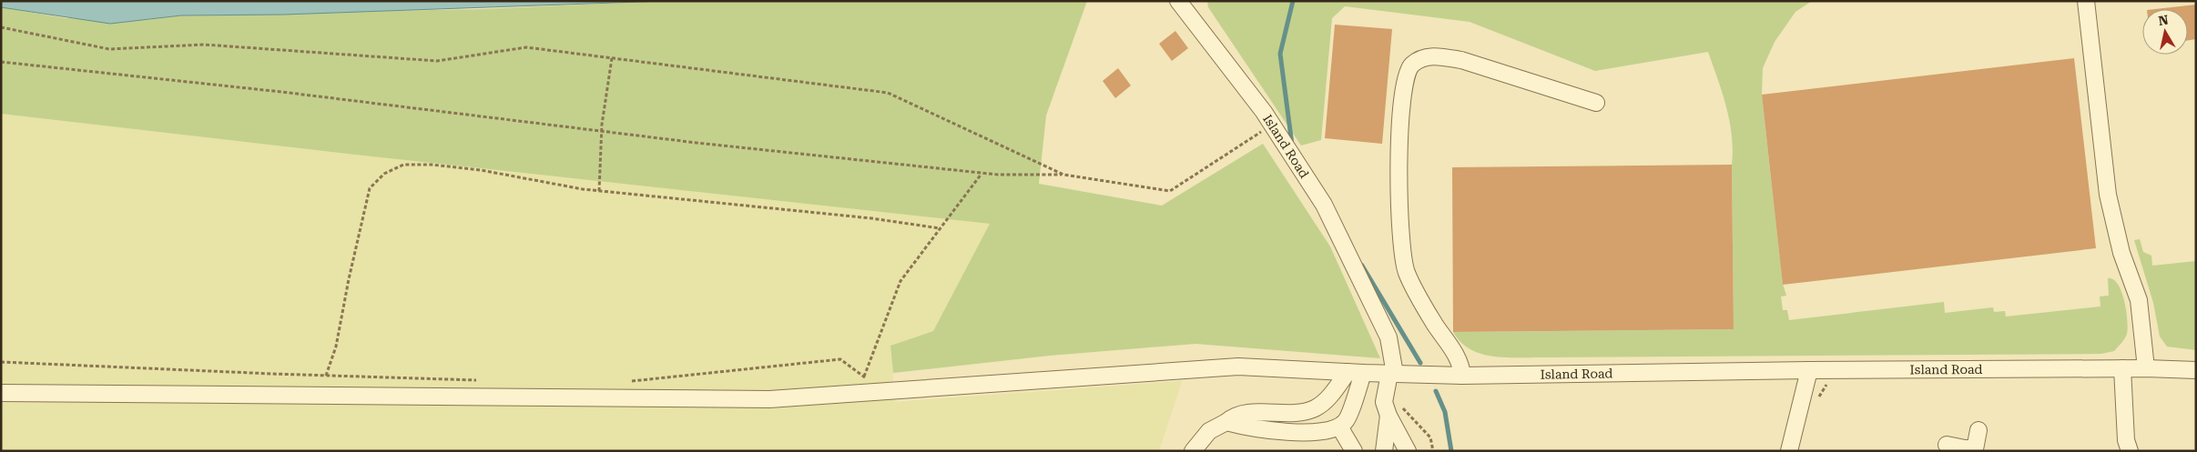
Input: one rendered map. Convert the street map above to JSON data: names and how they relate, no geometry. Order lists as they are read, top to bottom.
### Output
{
  "streets": {
    "street": ["Island Road"]
  },
  "north": "top"
}
